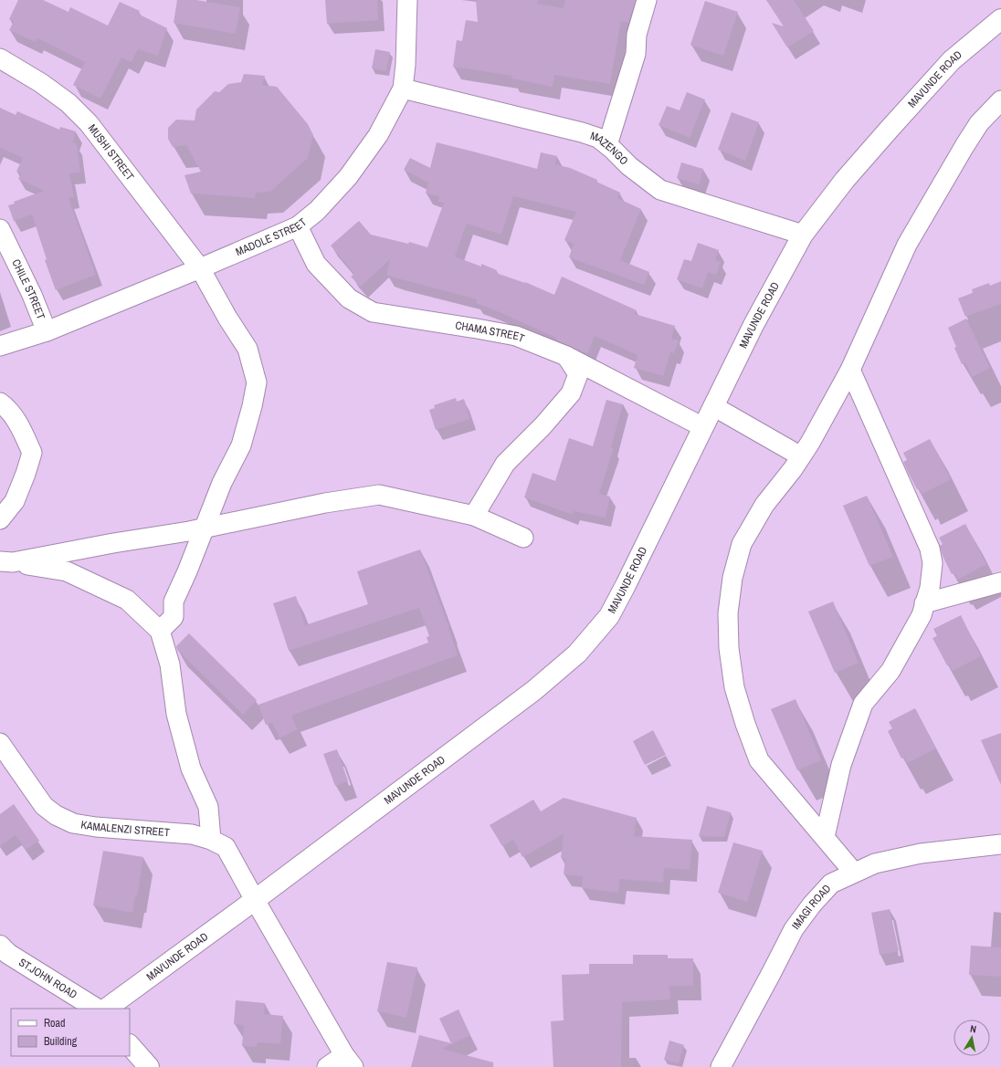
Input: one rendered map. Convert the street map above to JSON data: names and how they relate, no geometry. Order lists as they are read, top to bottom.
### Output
{
  "streets": {
    "street": [
      "MAVUNDE ROAD",
      "MAZENGO",
      "MUSHI STREET",
      "MADOLE STREET",
      "CHILE STREET",
      "CHAMA STREET",
      "KAMALENZI STREET",
      "IMAGI ROAD",
      "ST.JOHN ROAD"
    ]
  },
  "crossings": [
    ["MAVUNDE ROAD", "MAZENGO"],
    ["MAVUNDE ROAD", "CHAMA STREET"],
    ["MAVUNDE ROAD", "KAMALENZI STREET"],
    ["MAZENGO", "MADOLE STREET"],
    ["MUSHI STREET", "MADOLE STREET"],
    ["MADOLE STREET", "CHILE STREET"],
    ["MADOLE STREET", "CHAMA STREET"]
  ],
  "legend": ["Road", "Building"],
  "north": "top"
}
